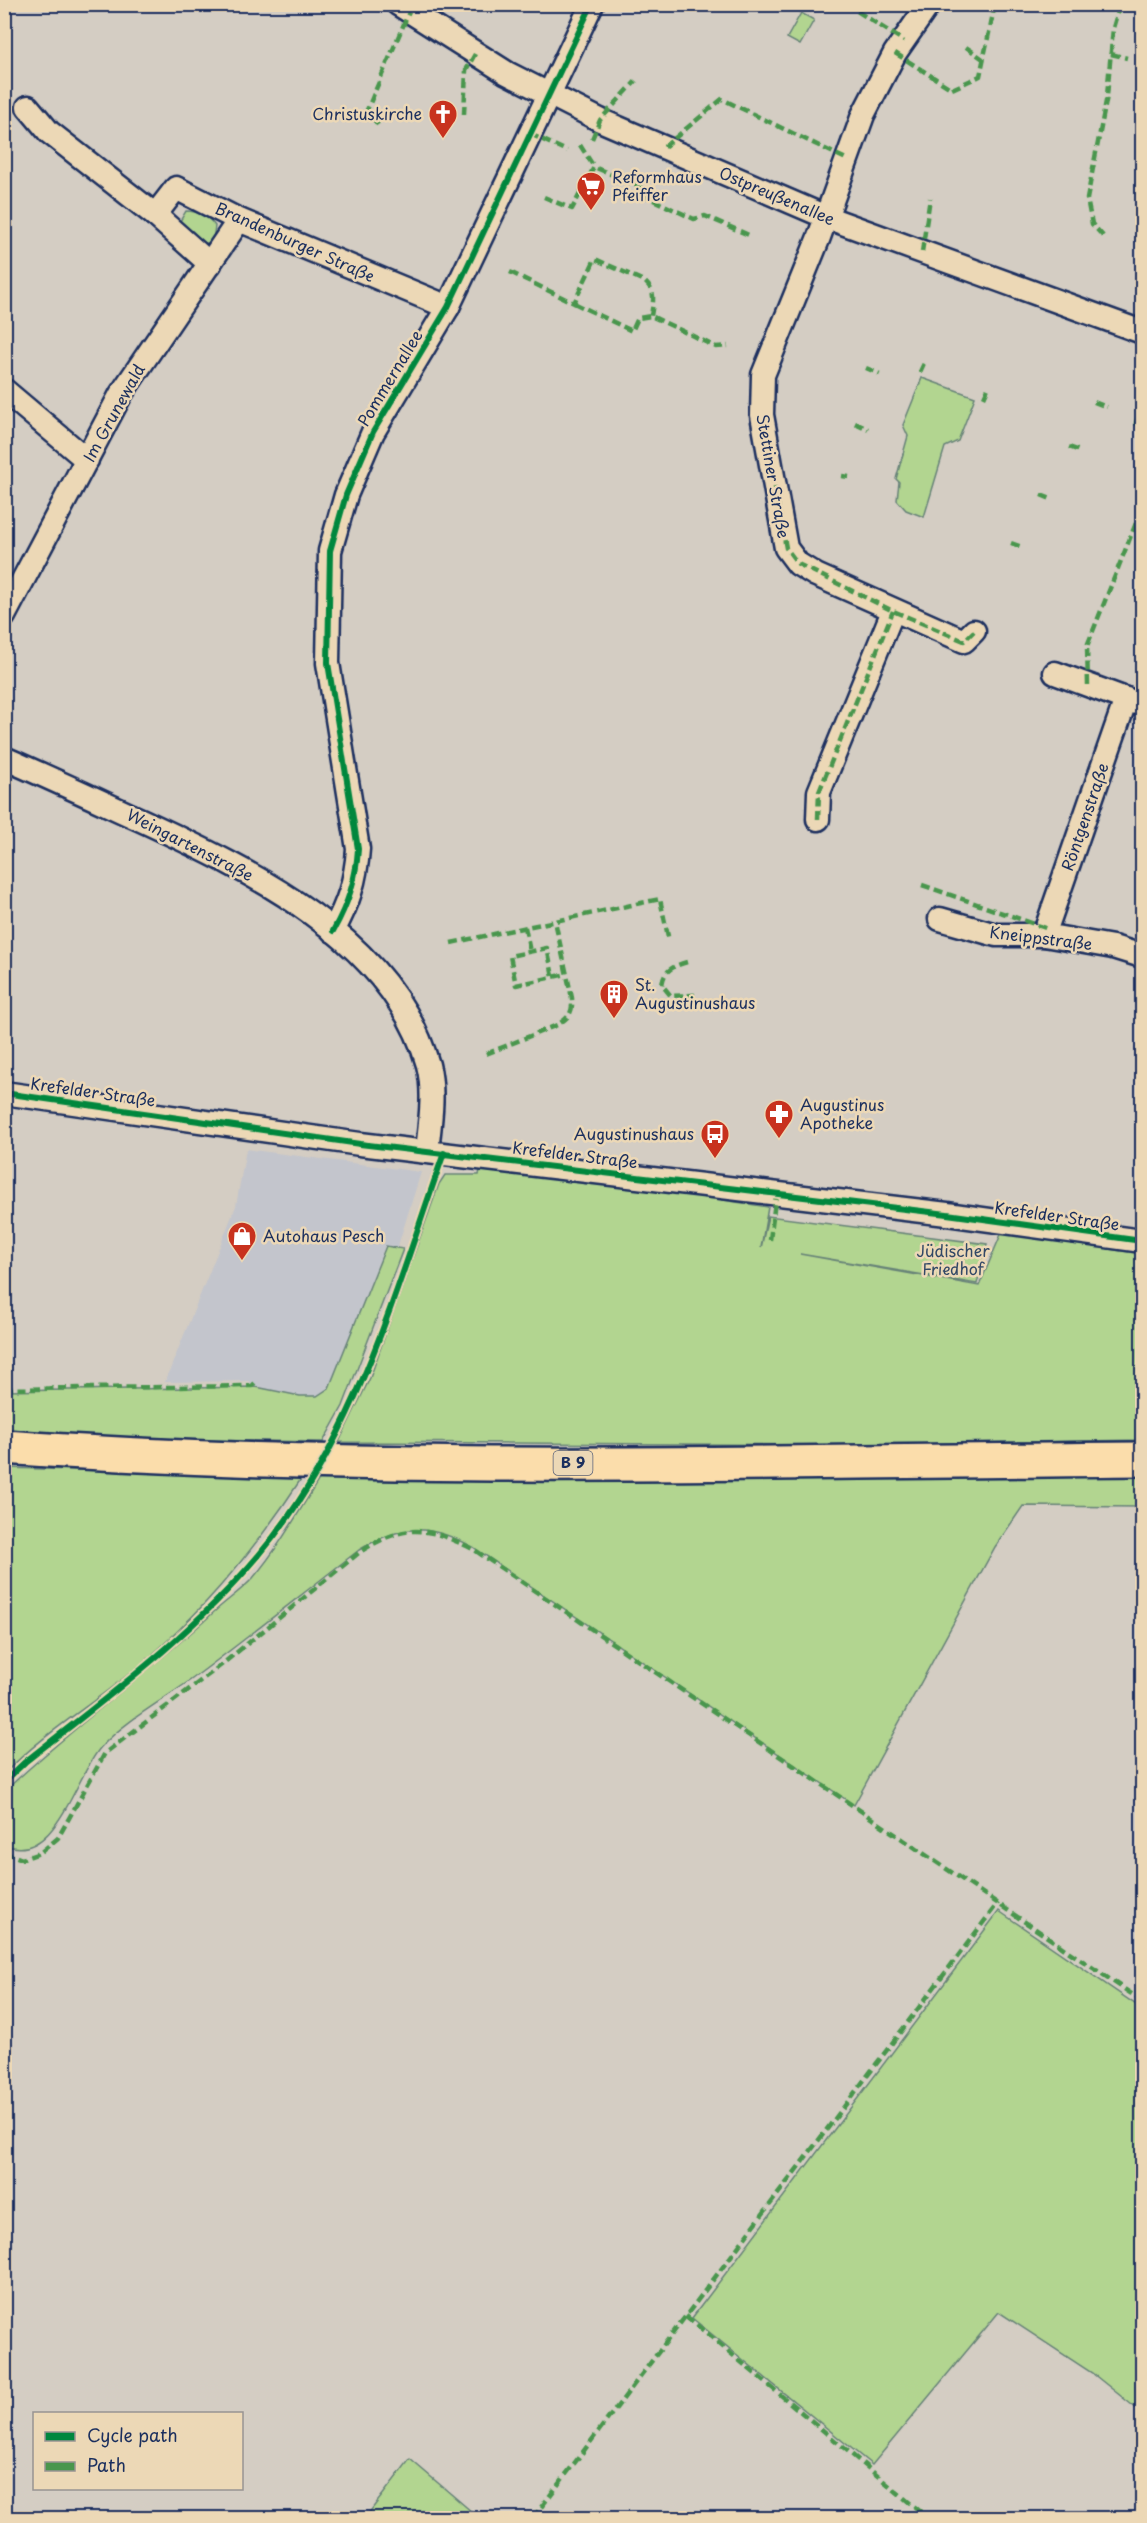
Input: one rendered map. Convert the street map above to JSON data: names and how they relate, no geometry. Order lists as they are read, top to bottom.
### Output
{
  "streets": {
    "main road": ["B 9"],
    "street": [
      "Ostpreußenallee",
      "Brandenburger Straße",
      "Pommernallee",
      "Im Grunewald",
      "Stettiner Straße",
      "Röntgenstraße",
      "Weingartenstraße",
      "Kneippstraße",
      "Krefelder Straße"
    ]
  },
  "crossings": [
    ["Ostpreußenallee", "Pommernallee"],
    ["Ostpreußenallee", "Stettiner Straße"],
    ["Brandenburger Straße", "Pommernallee"],
    ["Brandenburger Straße", "Im Grunewald"],
    ["Pommernallee", "Weingartenstraße"],
    ["Röntgenstraße", "Kneippstraße"],
    ["Weingartenstraße", "Krefelder Straße"]
  ],
  "parks": ["Jüdischer Friedhof"],
  "places": {
    "church": ["Christuskirche"],
    "supermarket": ["Reformhaus Pfeiffer"],
    "building": ["St. Augustinushaus"],
    "pharmacy": ["Augustinus Apotheke"],
    "bus stop": ["Augustinushaus"],
    "shop": ["Autohaus Pesch"]
  },
  "legend": ["Cycle path", "Path"]
}
